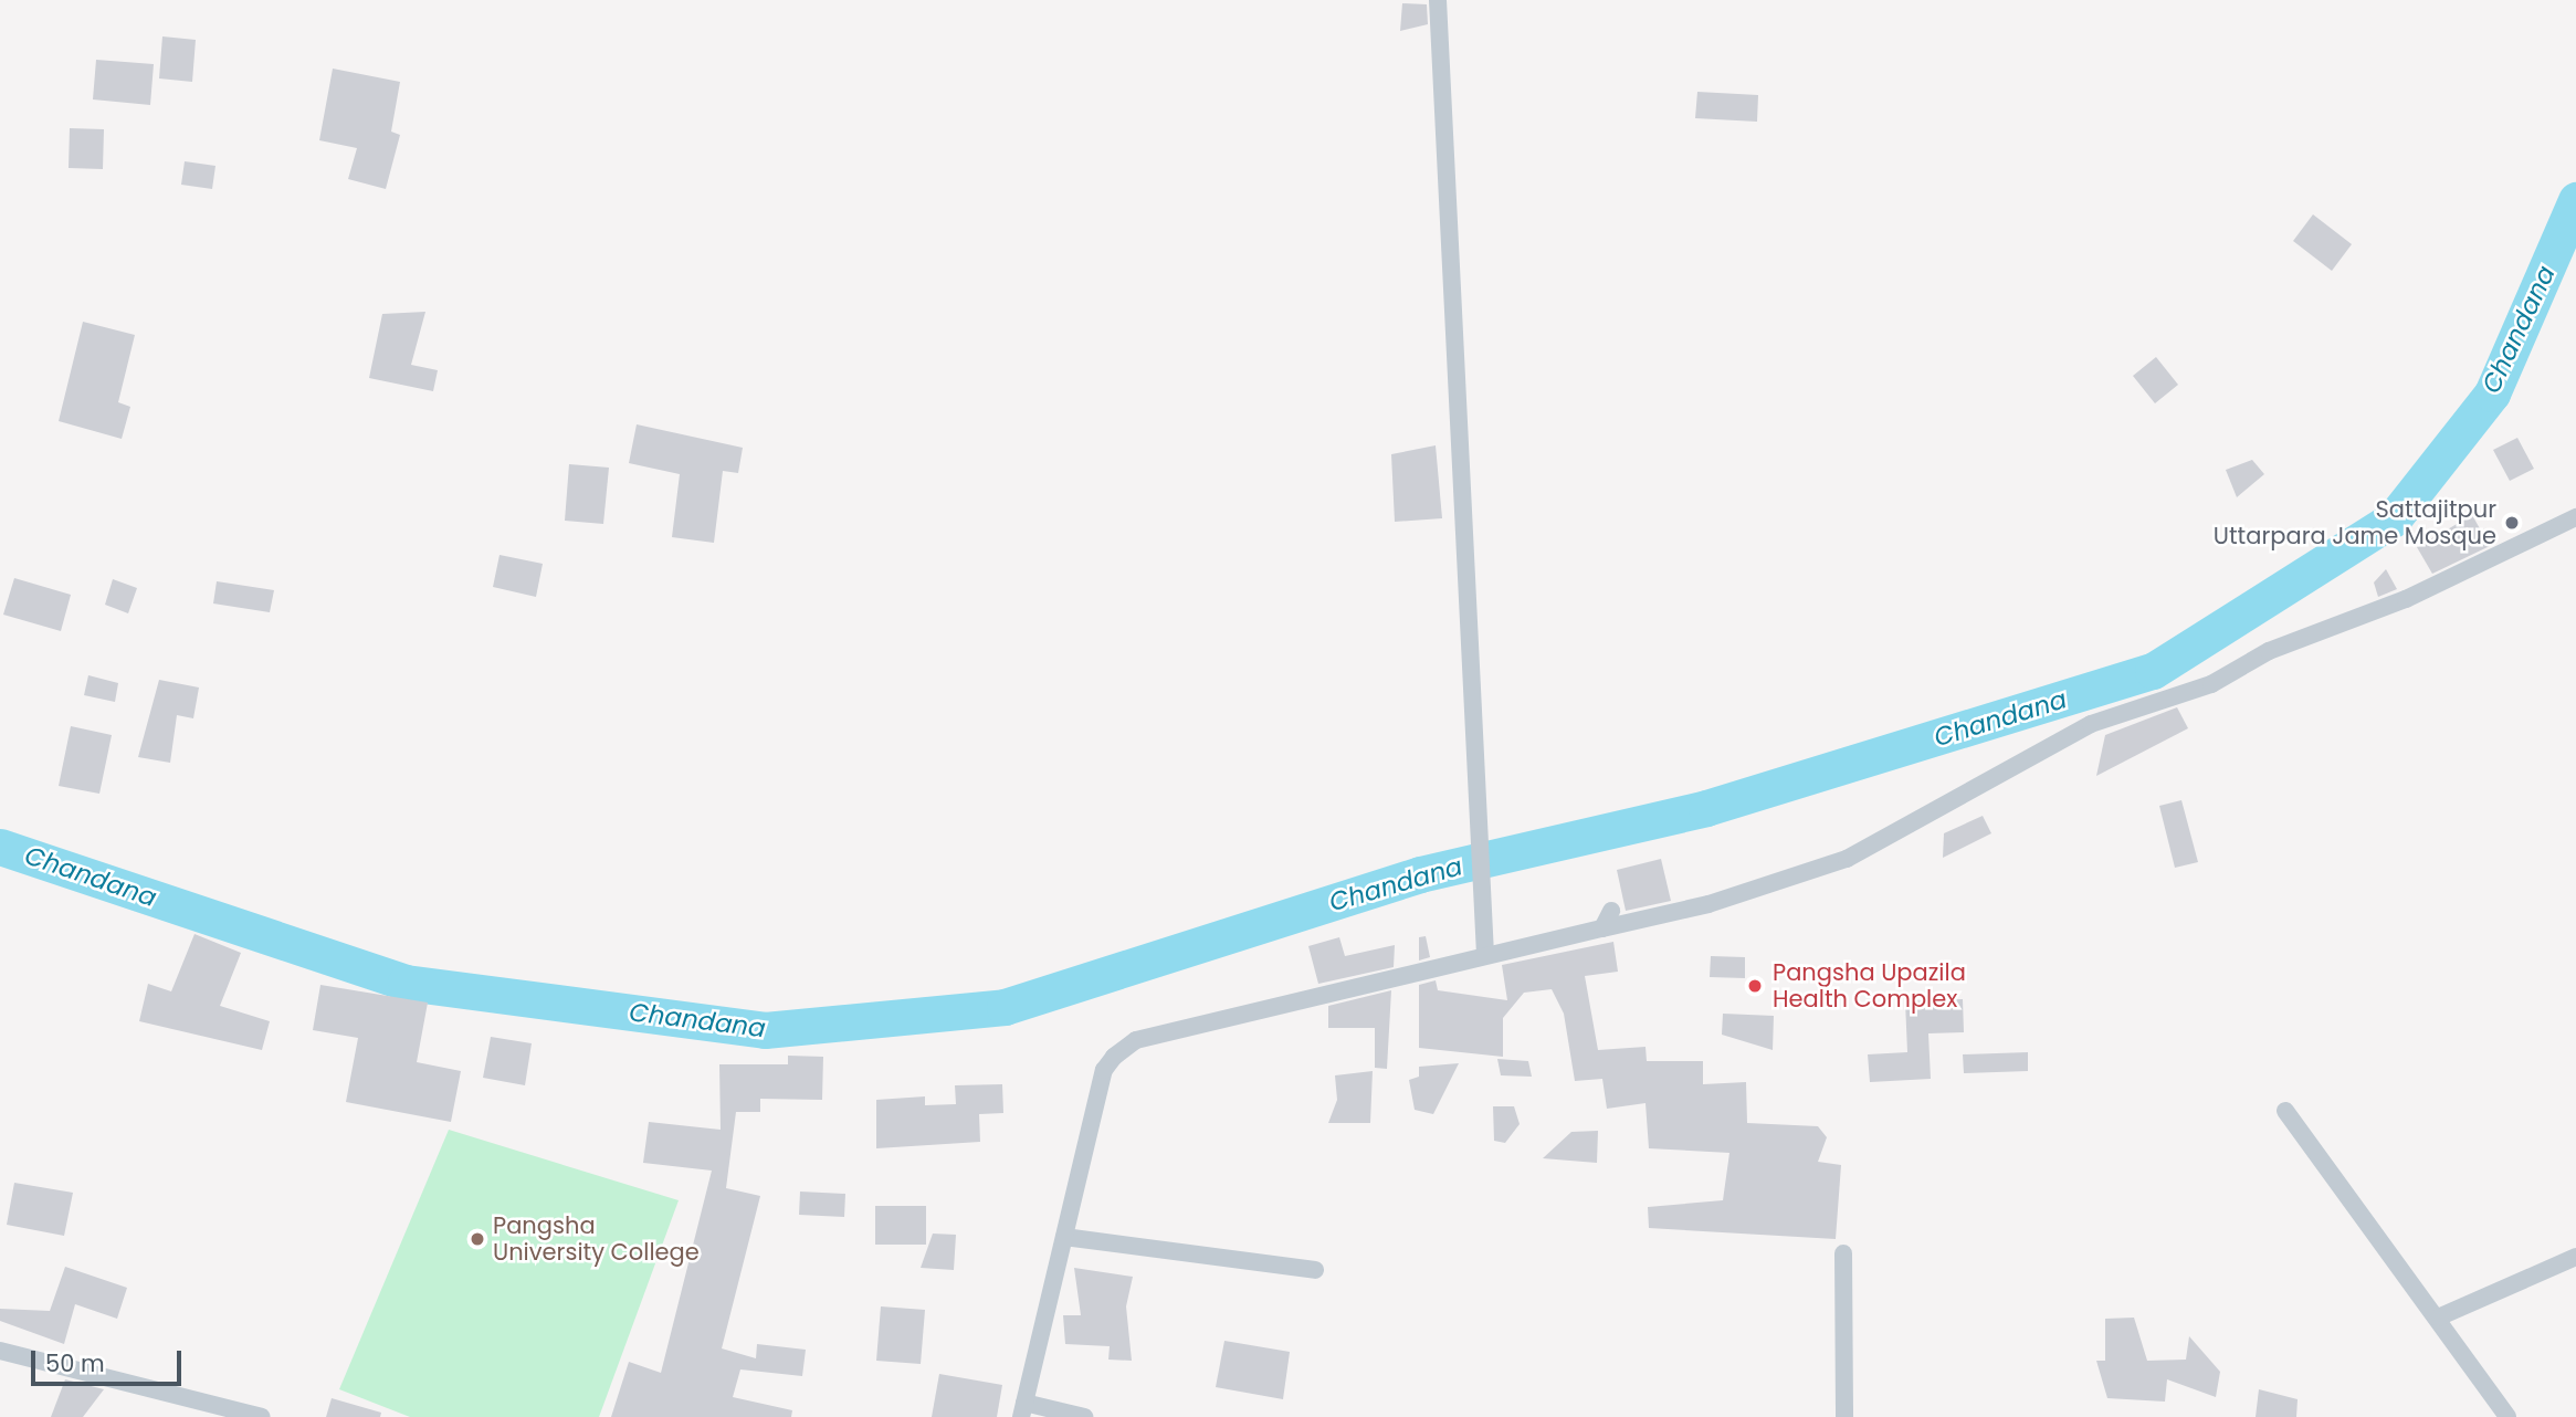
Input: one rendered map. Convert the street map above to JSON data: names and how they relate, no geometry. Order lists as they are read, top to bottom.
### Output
{
  "water": ["Chandana"],
  "places": ["Sattajitpur Uttarpara Jame Mosque", "Pangsha Upazila Health Complex", "Pangsha University College"],
  "scale_bar": "50 m"
}
